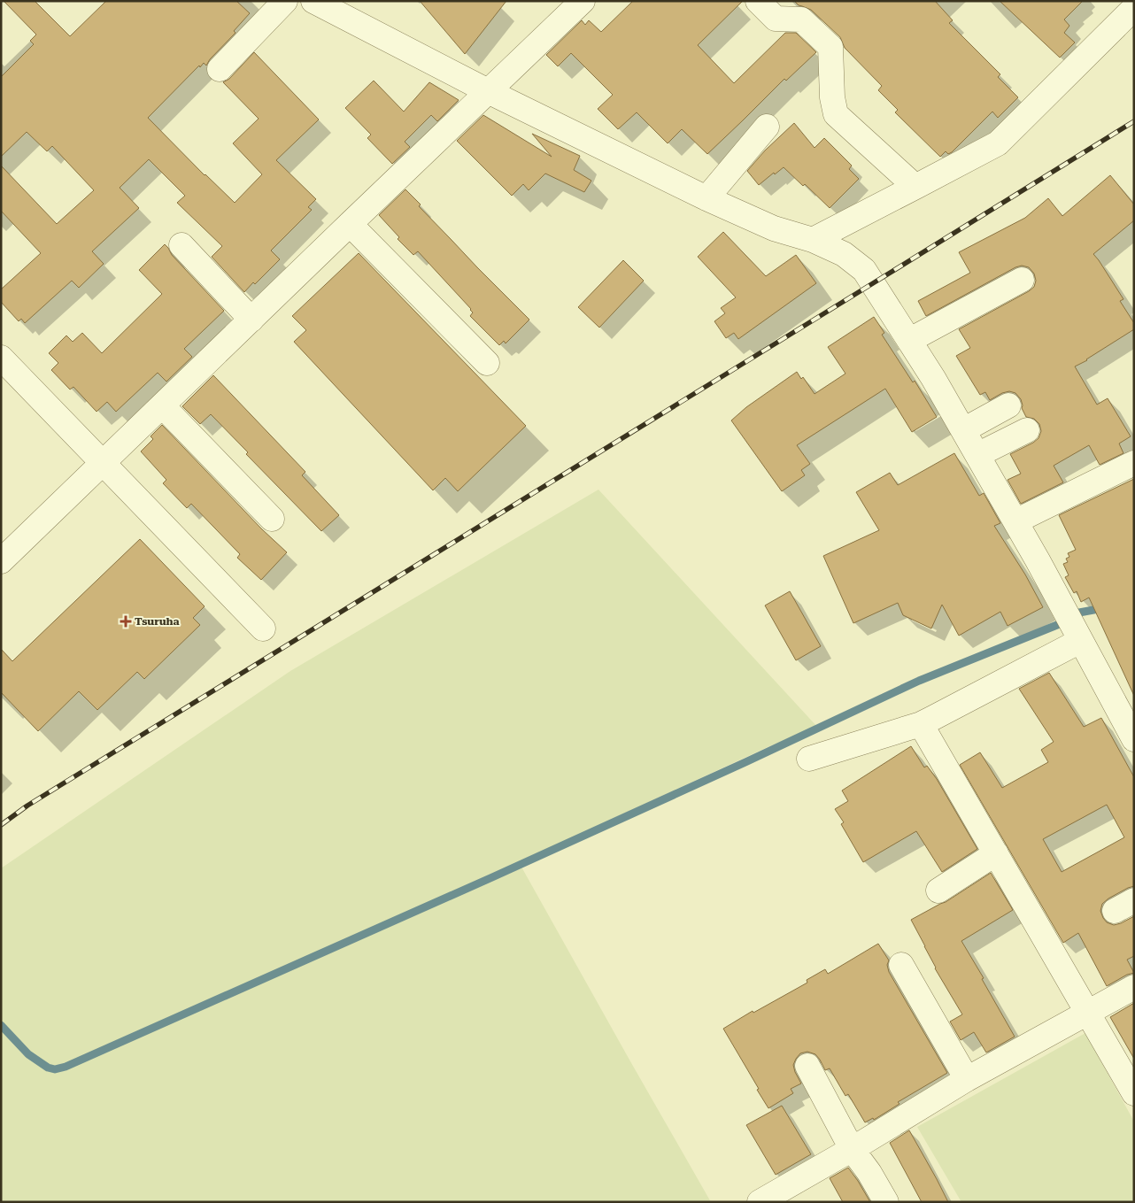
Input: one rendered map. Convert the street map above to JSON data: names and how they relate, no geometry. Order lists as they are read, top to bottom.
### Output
{
  "places": {
    "health": ["Tsuruha"]
  }
}
